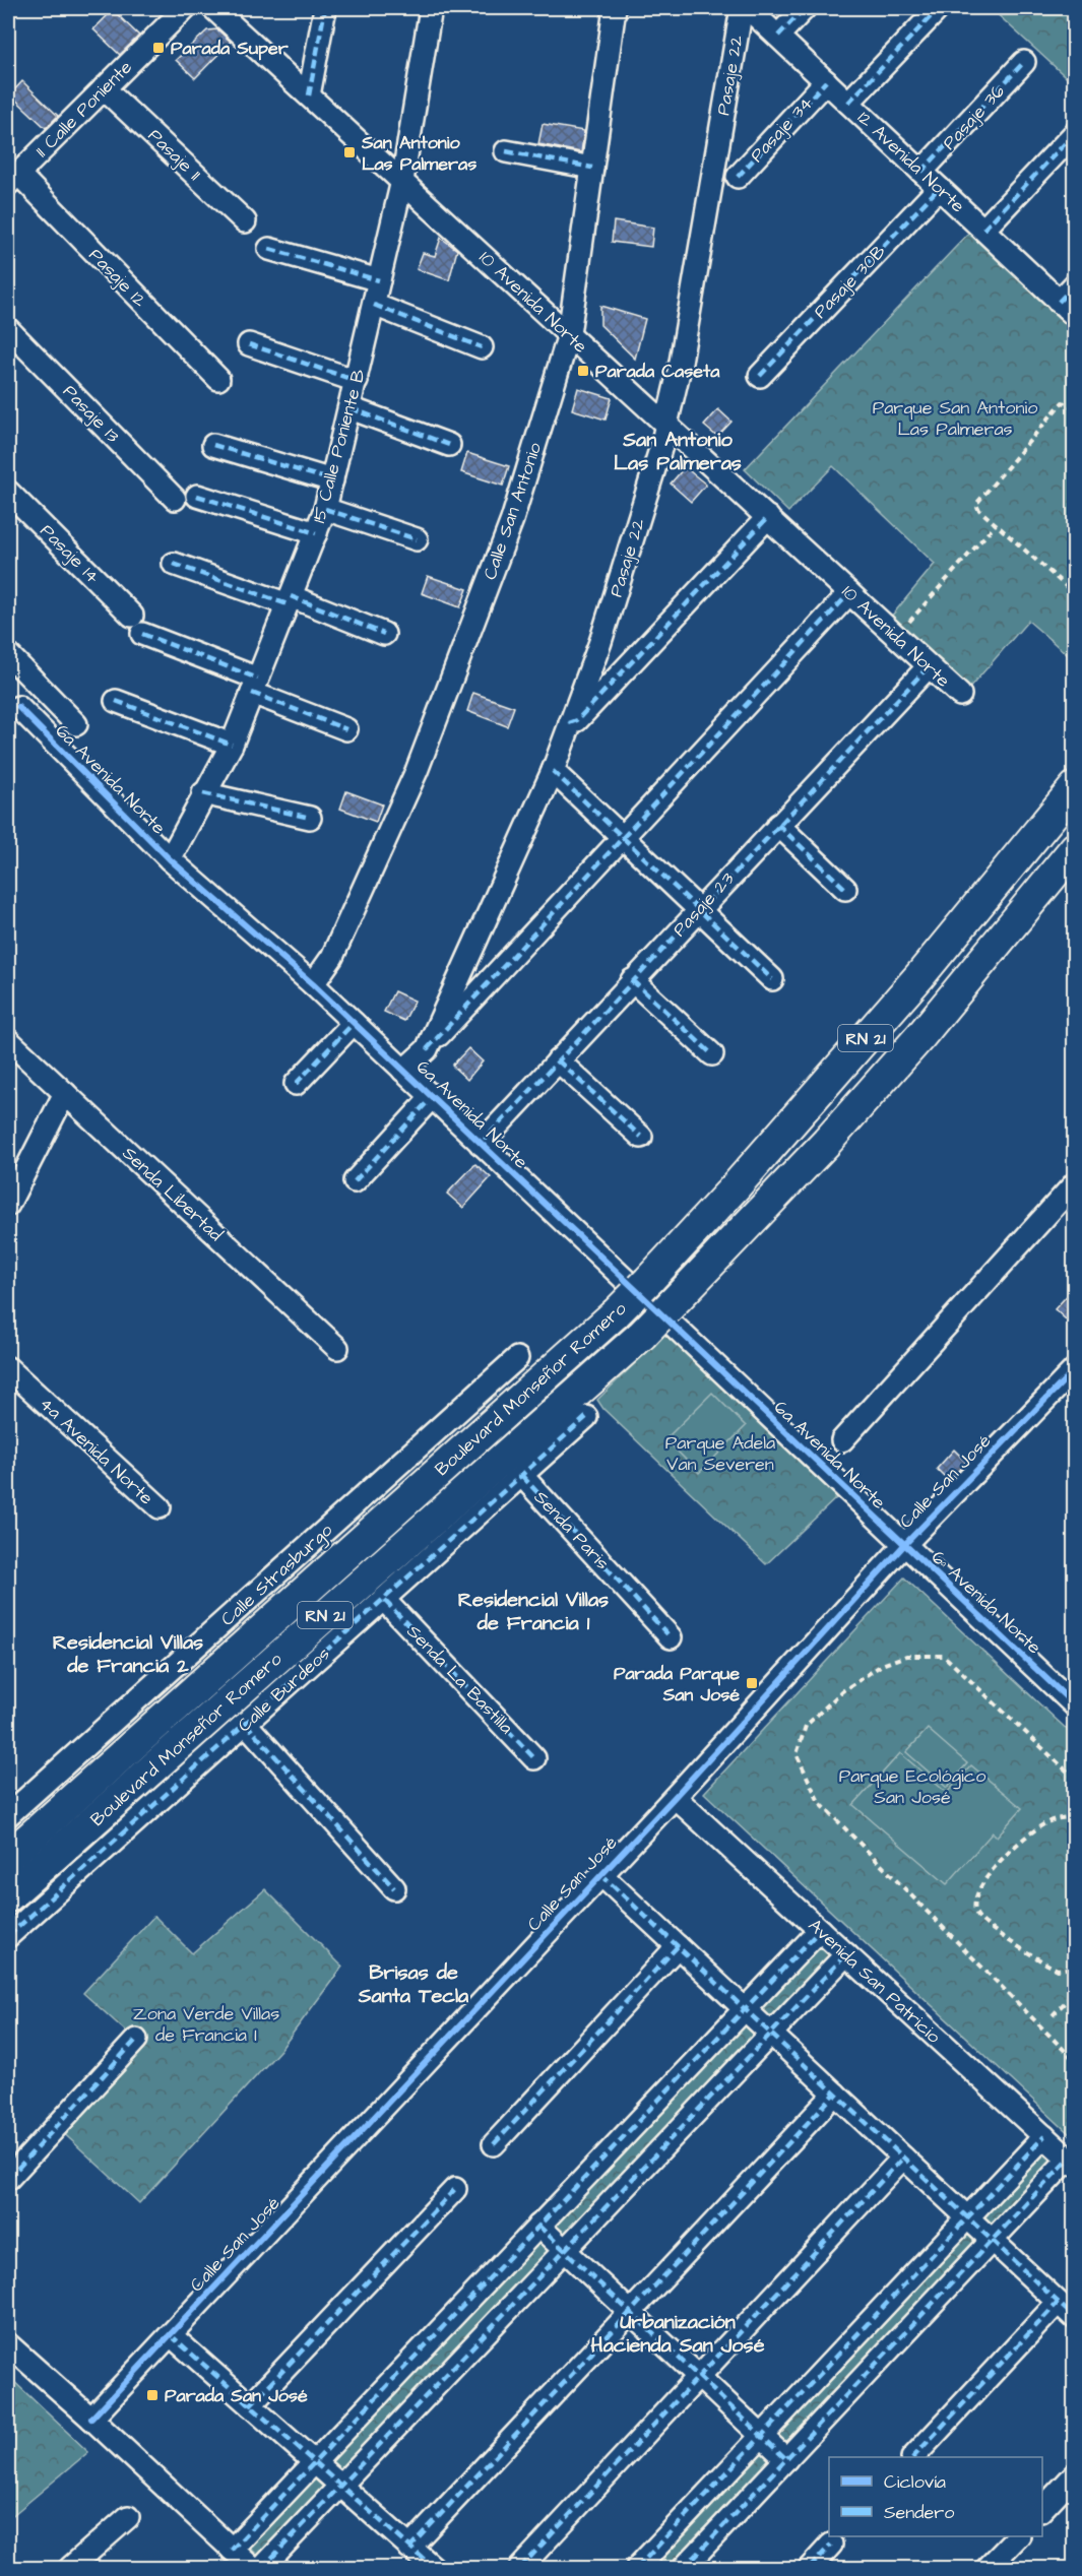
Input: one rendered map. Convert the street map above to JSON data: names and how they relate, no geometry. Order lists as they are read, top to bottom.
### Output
{
  "streets": {
    "highway": ["RN 21", "Boulevard Monseñor Romero"],
    "street": [
      "Pasaje 22",
      "11 Calle Poniente",
      "Pasaje 36",
      "Pasaje 34",
      "Pasaje 11",
      "12 Avenida Norte",
      "Pasaje 12",
      "Pasaje 30B",
      "10 Avenida Norte",
      "Pasaje 13",
      "15 Calle Poniente B",
      "Calle San Antonio",
      "Pasaje 14",
      "6a Avenida Norte",
      "Pasaje 23",
      "Senda Libertad",
      "4a Avenida Norte",
      "Calle San José",
      "Senda Paris",
      "Calle Strasburgo",
      "6ª Avenida Norte",
      "Senda La Bastilla",
      "Calle Burdeos",
      "Avenida San Patricio"
    ]
  },
  "crossings": [
    ["Pasaje 22", "10 Avenida Norte"],
    ["Pasaje 22", "6a Avenida Norte"],
    ["11 Calle Poniente", "Pasaje 11"],
    ["11 Calle Poniente", "Pasaje 12"],
    ["Pasaje 36", "12 Avenida Norte"],
    ["Pasaje 34", "12 Avenida Norte"],
    ["12 Avenida Norte", "Pasaje 30B"],
    ["10 Avenida Norte", "15 Calle Poniente B"],
    ["10 Avenida Norte", "Calle San Antonio"],
    ["10 Avenida Norte", "Pasaje 23"],
    ["15 Calle Poniente B", "Pasaje 14"],
    ["15 Calle Poniente B", "6a Avenida Norte"],
    ["Calle San Antonio", "6a Avenida Norte"],
    ["6a Avenida Norte", "Pasaje 23"],
    ["6a Avenida Norte", "Calle San José"],
    ["6a Avenida Norte", "6ª Avenida Norte"],
    ["Calle San José", "6ª Avenida Norte"],
    ["Calle San José", "Avenida San Patricio"],
    ["Senda Paris", "Calle Burdeos"],
    ["Senda La Bastilla", "Calle Burdeos"]
  ],
  "districts": [
    "San Antonio Las Palmeras",
    "Residencial Villas de Francia 1",
    "Residencial Villas de Francia 2",
    "Brisas de Santa Tecla",
    "Urbanización Hacienda San José"
  ],
  "parks": [
    "Parque San Antonio Las Palmeras",
    "Parque Adela Van Severen",
    "Parque Ecológico San José",
    "Zona Verde Villas de Francia I"
  ],
  "places": {
    "transit": [
      "Parada Super",
      "San Antonio Las Palmeras",
      "Parada Caseta",
      "Parada Parque San José",
      "Parada San José"
    ]
  },
  "legend": ["Ciclovía", "Sendero"]
}
